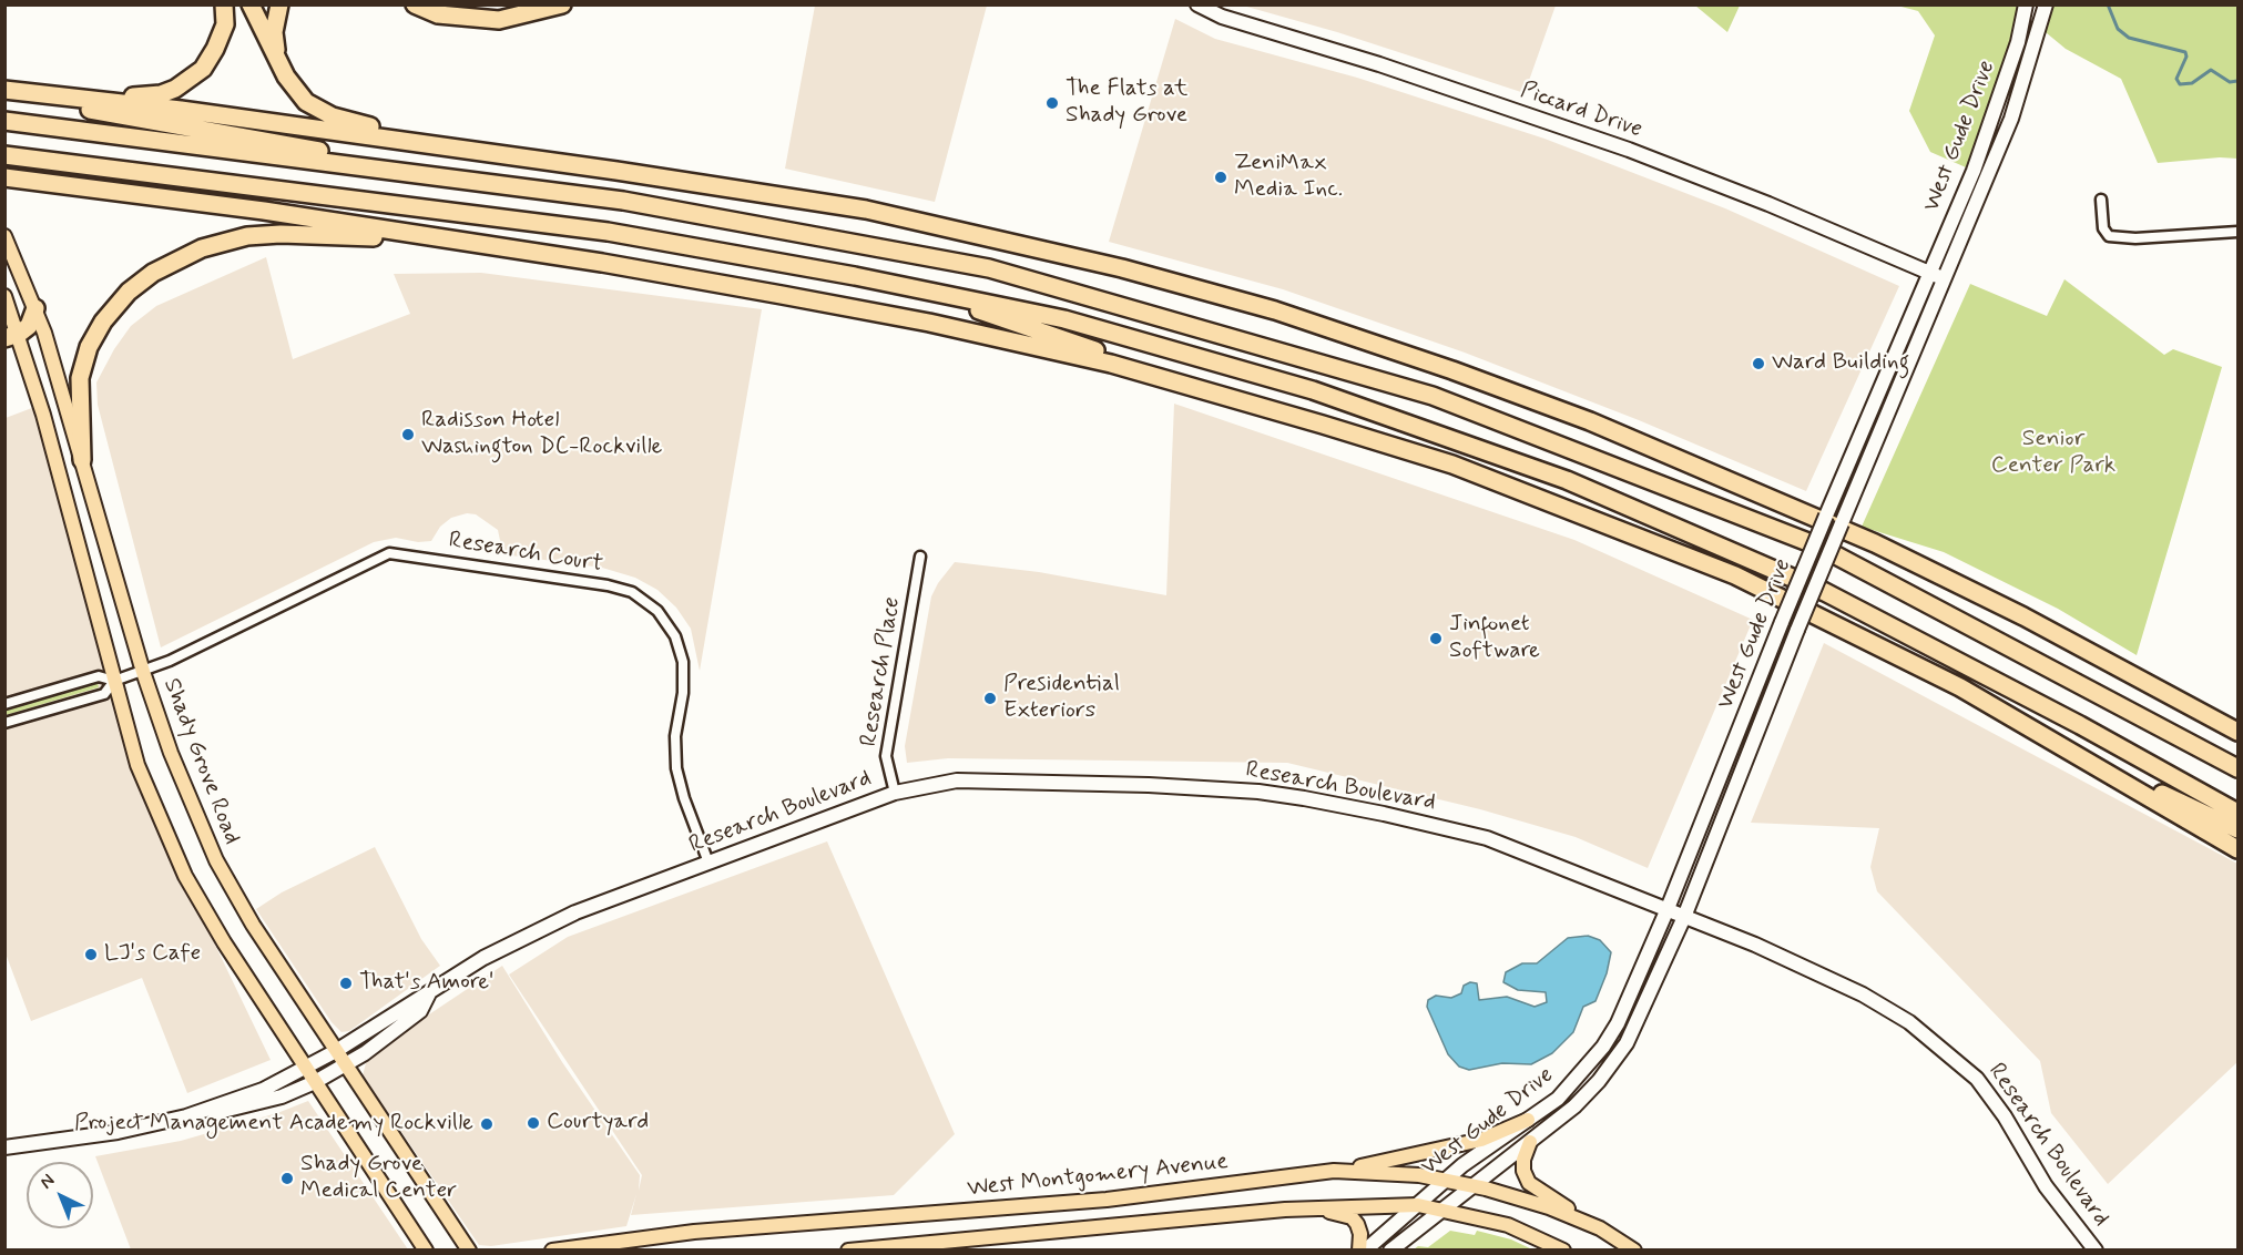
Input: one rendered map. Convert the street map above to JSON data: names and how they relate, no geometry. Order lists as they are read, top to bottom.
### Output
{
  "streets": {
    "main road": ["Shady Grove Road", "West Montgomery Avenue"],
    "street": [
      "Piccard Drive",
      "West Gude Drive",
      "Research Court",
      "Research Place",
      "Research Boulevard"
    ]
  },
  "crossings": [
    ["Piccard Drive", "West Gude Drive"],
    ["West Gude Drive", "Research Boulevard"],
    ["West Gude Drive", "West Montgomery Avenue"],
    ["Research Court", "Shady Grove Road"],
    ["Research Court", "Research Boulevard"],
    ["Research Place", "Research Boulevard"],
    ["Shady Grove Road", "Research Boulevard"]
  ],
  "parks": ["Senior Center Park"],
  "places": [
    "The Flats at Shady Grove",
    "ZeniMax Media Inc.",
    "Ward Building",
    "Radisson Hotel Washington DC-Rockville",
    "Jinfonet Software",
    "Presidential Exteriors",
    "LJ's Cafe",
    "That's Amore'",
    "Courtyard",
    "Project Management Academy Rockville",
    "Shady Grove Medical Center"
  ],
  "north": "top left"
}
